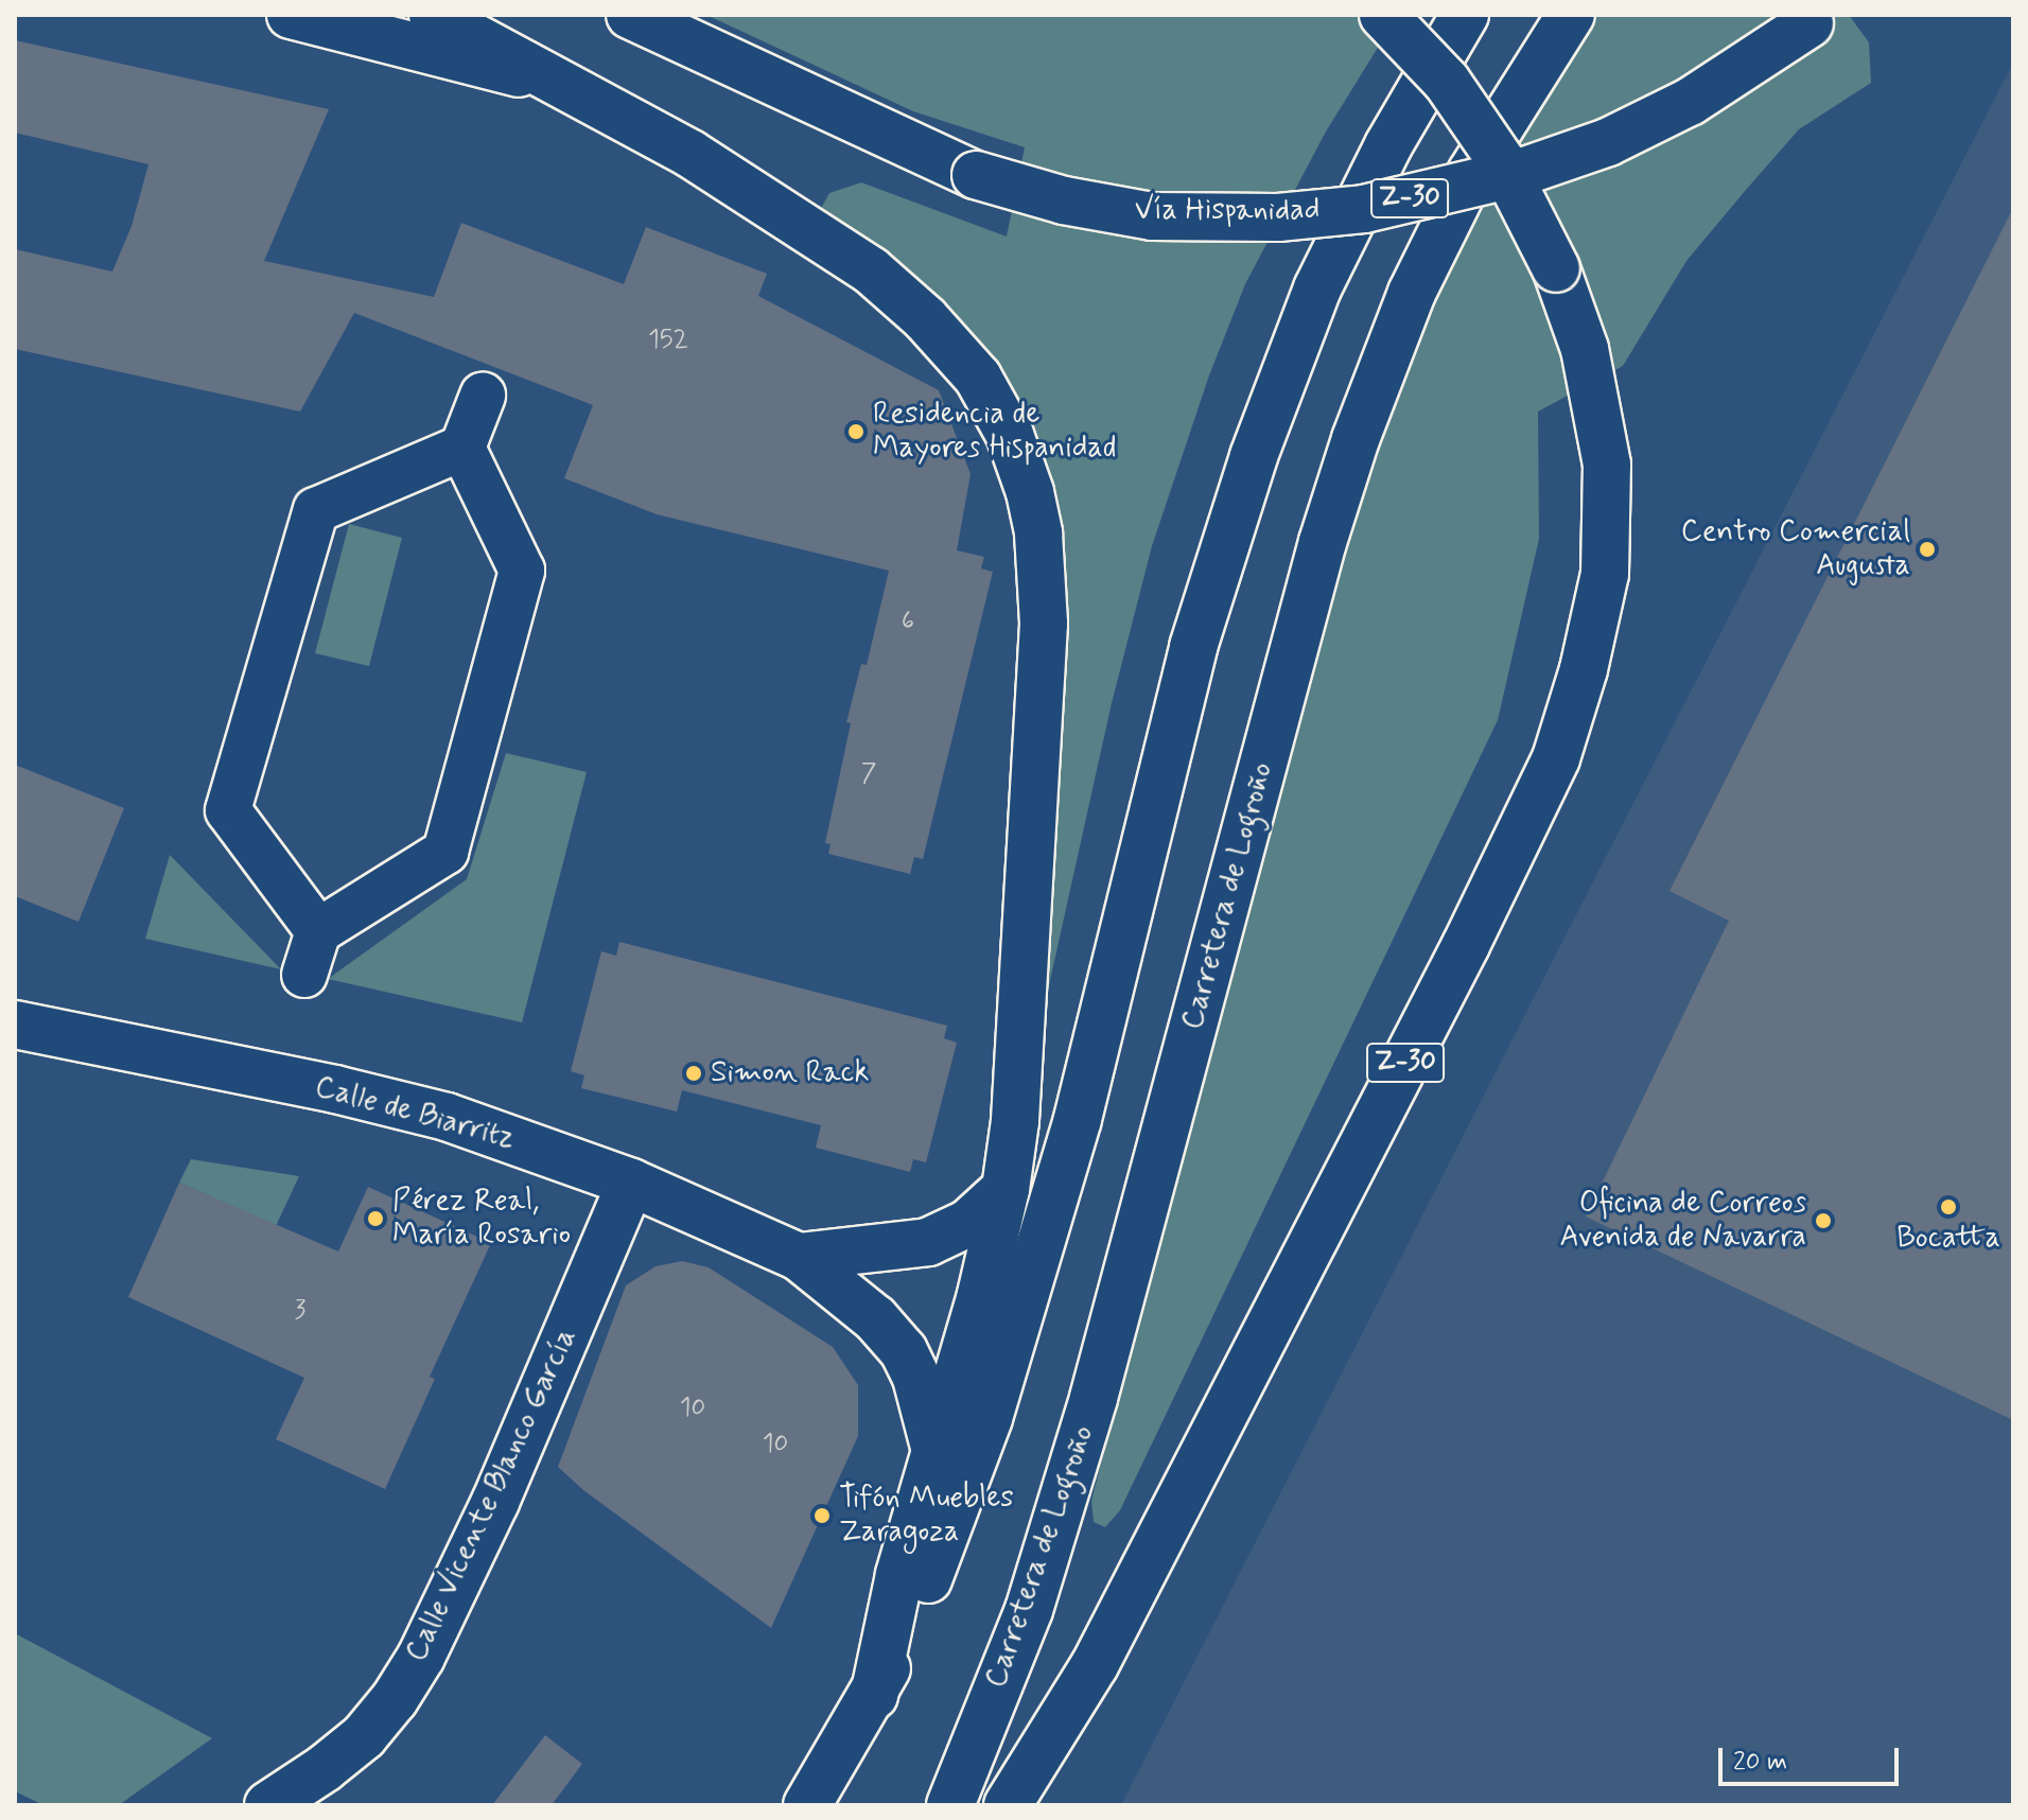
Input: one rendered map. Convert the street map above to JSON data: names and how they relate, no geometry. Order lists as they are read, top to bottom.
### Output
{
  "streets": {
    "main road": [
      "Z-30",
      "Vía Hispanidad",
      "Carretera de Logroño",
      "Calle de Biarritz",
      "Calle Vicente Blanco García"
    ]
  },
  "crossings": [
    ["Calle de Biarritz", "Calle Vicente Blanco García"]
  ],
  "places": [
    "Residencia de Mayores Hispanidad",
    "Centro Comercial Augusta",
    "Simon Rack",
    "Bocatta",
    "Pérez Real, María Rosario",
    "Oficina de Correos Avenida de Navarra",
    "Tifón Muebles Zaragoza"
  ],
  "house_numbers": [
    "152",
    "6",
    "7",
    "3",
    "10",
    "10"
  ],
  "scale_bar": "20 m"
}
